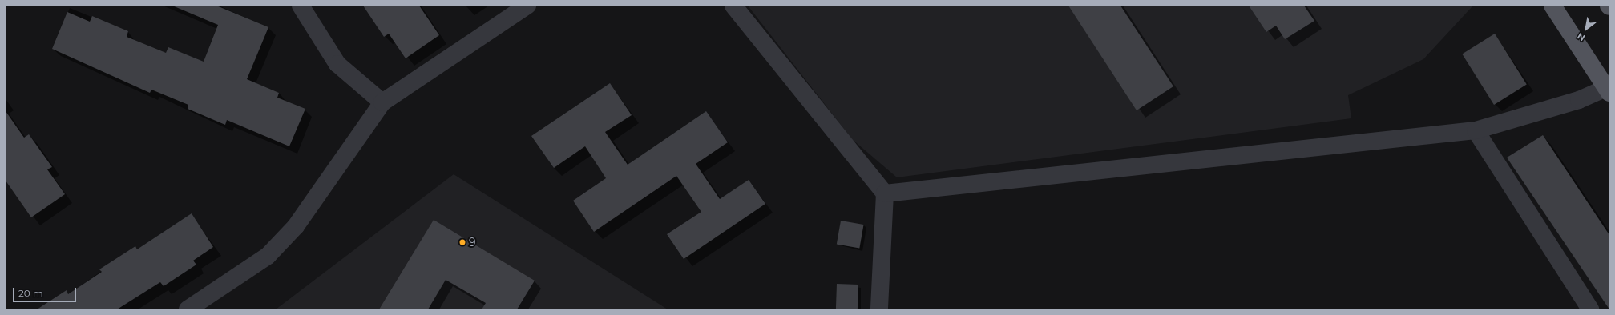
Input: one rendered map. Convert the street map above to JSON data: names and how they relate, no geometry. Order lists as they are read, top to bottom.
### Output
{
  "places": ["9"],
  "scale_bar": "20 m",
  "north": "bottom left"
}
